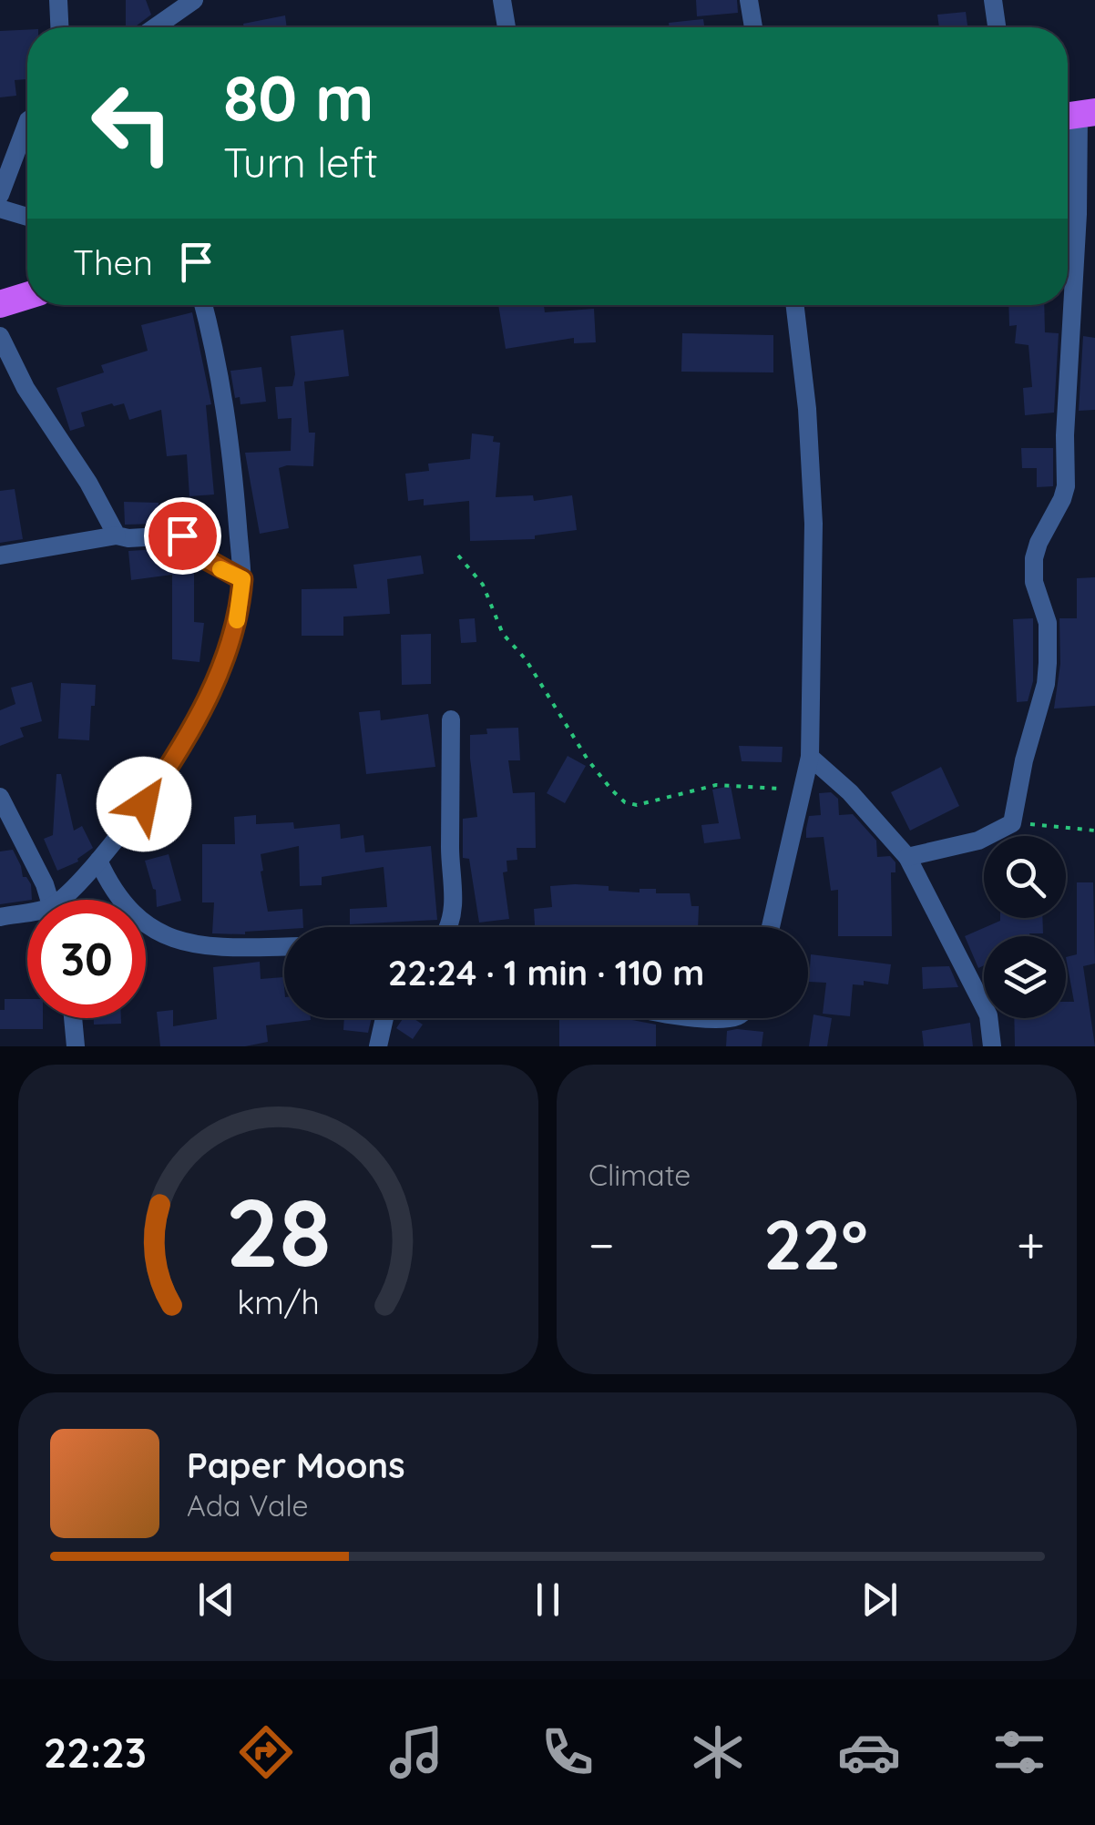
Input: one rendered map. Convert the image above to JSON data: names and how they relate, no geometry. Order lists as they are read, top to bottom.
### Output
{
  "page": {
    "turn": ["80 m", "Turn left"],
    "then": "Then",
    "limit": "30",
    "trip": "22:24 · 1 min · 110 m",
    "tile": "Climate",
    "heat": ["−", "22°", "+"],
    "song": ["Paper Moons", "Ada Vale"],
    "tabs": "22:23",
    "gauge": ["28", "km/h"]
  }
}
